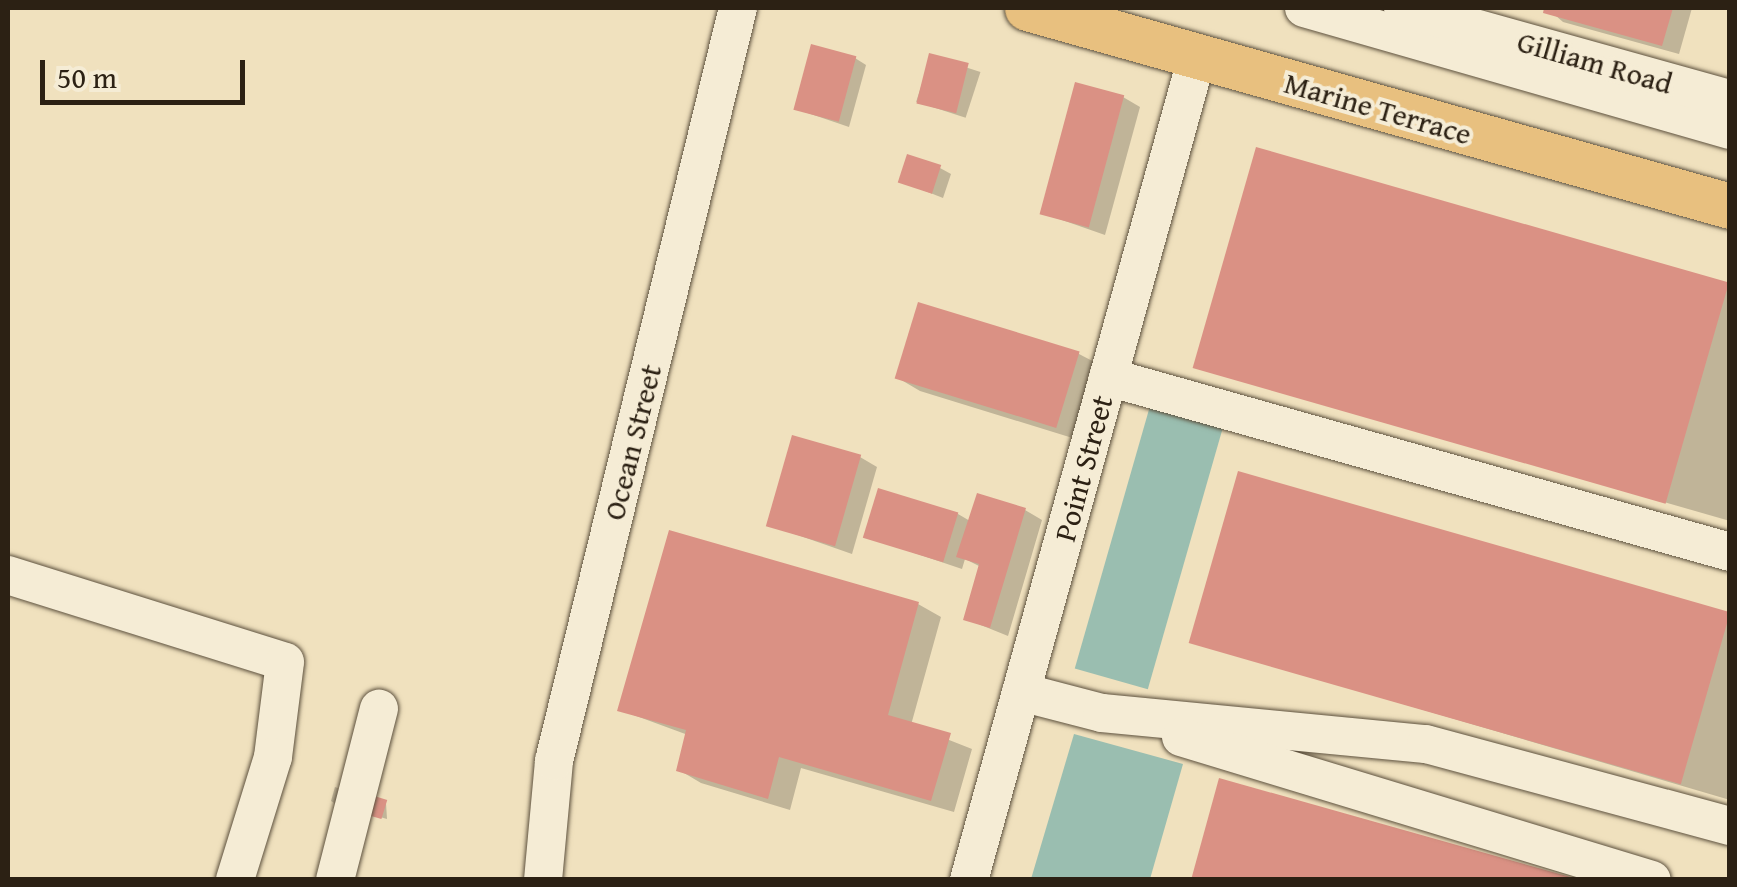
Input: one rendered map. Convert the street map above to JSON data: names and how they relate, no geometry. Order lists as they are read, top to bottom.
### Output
{
  "streets": {
    "main road": ["Marine Terrace"],
    "street": ["Gilliam Road", "Ocean Street", "Point Street"]
  },
  "crossings": [
    ["Marine Terrace", "Point Street"]
  ],
  "scale_bar": "50 m"
}
